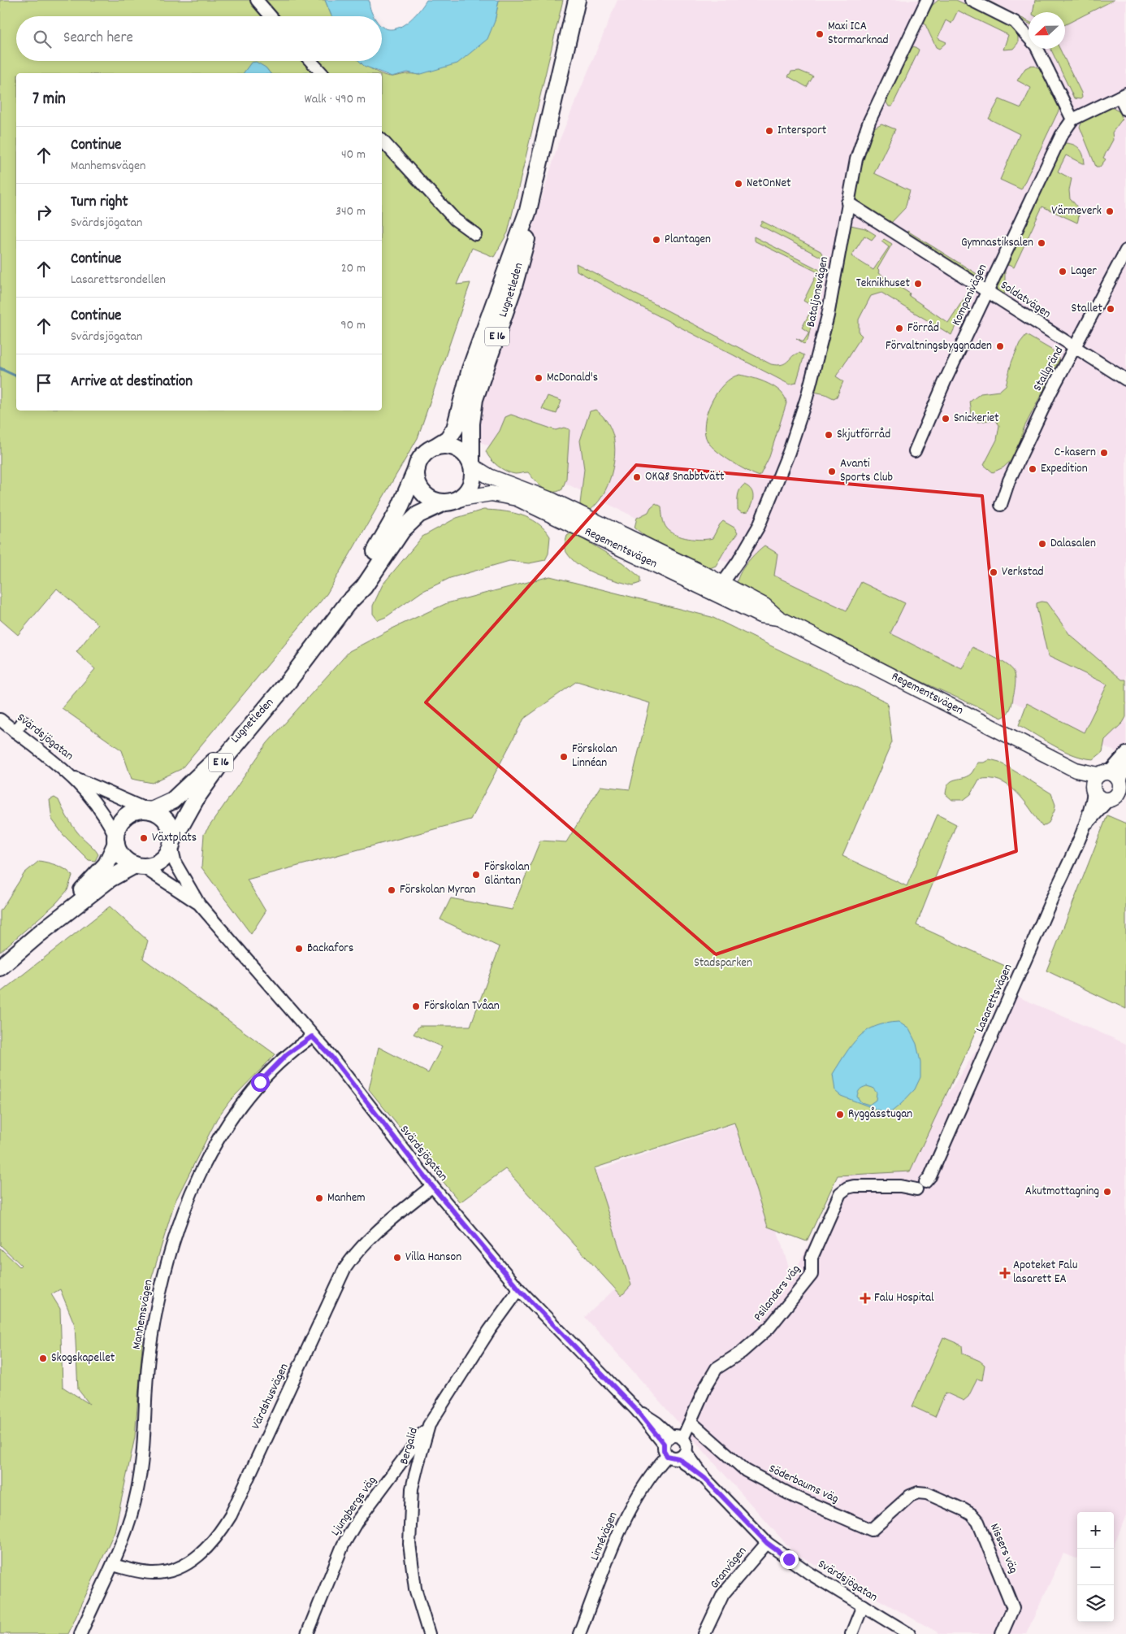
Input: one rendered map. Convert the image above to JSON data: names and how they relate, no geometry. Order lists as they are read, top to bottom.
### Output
{
  "streets": {
    "highway": ["Lugnetleden", "E 16"],
    "main road": ["Regementsvägen"],
    "street": [
      "Bataljonsvägen",
      "Kompanivägen",
      "Soldatvägen",
      "Stallgränd",
      "Svärdsjögatan",
      "Lasarettsvägen",
      "Psilanders väg",
      "Manhemsvägen",
      "Värdshusvägen",
      "Bergalid",
      "Söderbaums väg",
      "Ljungbergs väg",
      "Linnévägen",
      "Nissers väg",
      "Granvägen"
    ]
  },
  "crossings": [
    ["Lugnetleden", "E 16"],
    ["Lugnetleden", "Regementsvägen"],
    ["Lugnetleden", "Svärdsjögatan"],
    ["Bataljonsvägen", "Soldatvägen"],
    ["Bataljonsvägen", "Regementsvägen"],
    ["Kompanivägen", "Soldatvägen"],
    ["Soldatvägen", "Stallgränd"],
    ["E 16", "Regementsvägen"],
    ["E 16", "Svärdsjögatan"],
    ["Regementsvägen", "Lasarettsvägen"],
    ["Svärdsjögatan", "Psilanders väg"],
    ["Svärdsjögatan", "Manhemsvägen"],
    ["Svärdsjögatan", "Värdshusvägen"],
    ["Svärdsjögatan", "Bergalid"],
    ["Svärdsjögatan", "Linnévägen"],
    ["Svärdsjögatan", "Granvägen"],
    ["Psilanders väg", "Söderbaums väg"],
    ["Manhemsvägen", "Värdshusvägen"],
    ["Bergalid", "Ljungbergs väg"],
    ["Söderbaums väg", "Nissers väg"]
  ],
  "parks": ["Stadsparken"],
  "places": {
    "other": [
      "Maxi ICA Stormarknad",
      "Intersport",
      "NetOnNet",
      "Värmeverk",
      "Plantagen",
      "Gymnastiksalen",
      "Lager",
      "Teknikhuset",
      "Stallet",
      "Förråd",
      "Förvaltningsbyggnaden",
      "McDonald's",
      "Snickeriet",
      "Skjutförråd",
      "C-kasern",
      "Expedition",
      "Avanti Sports Club",
      "OKQ8 Snabbtvätt",
      "Dalasalen",
      "Verkstad",
      "Förskolan Linnéan",
      "Växtplats",
      "Förskolan Gläntan",
      "Förskolan Myran",
      "Backafors",
      "Förskolan Tvåan",
      "Ryggåsstugan",
      "Akutmottagning",
      "Manhem",
      "Villa Hanson",
      "Skogskapellet"
    ],
    "health": ["Apoteket Falu lasarett EA", "Falu Hospital"]
  },
  "north": "left",
  "page": {
    "search": "Search here",
    "heading": ["7 min", "Walk · 490 m"],
    "list": [
      ["Continue", "Manhemsvägen", "40 m"],
      ["Turn right", "Svärdsjögatan", "340 m"],
      ["Continue", "Lasarettsrondellen", "20 m"],
      ["Continue", "Svärdsjögatan", "90 m"],
      "Arrive at destination"
    ],
    "map_buttons": ["+", "−"]
  }
}
